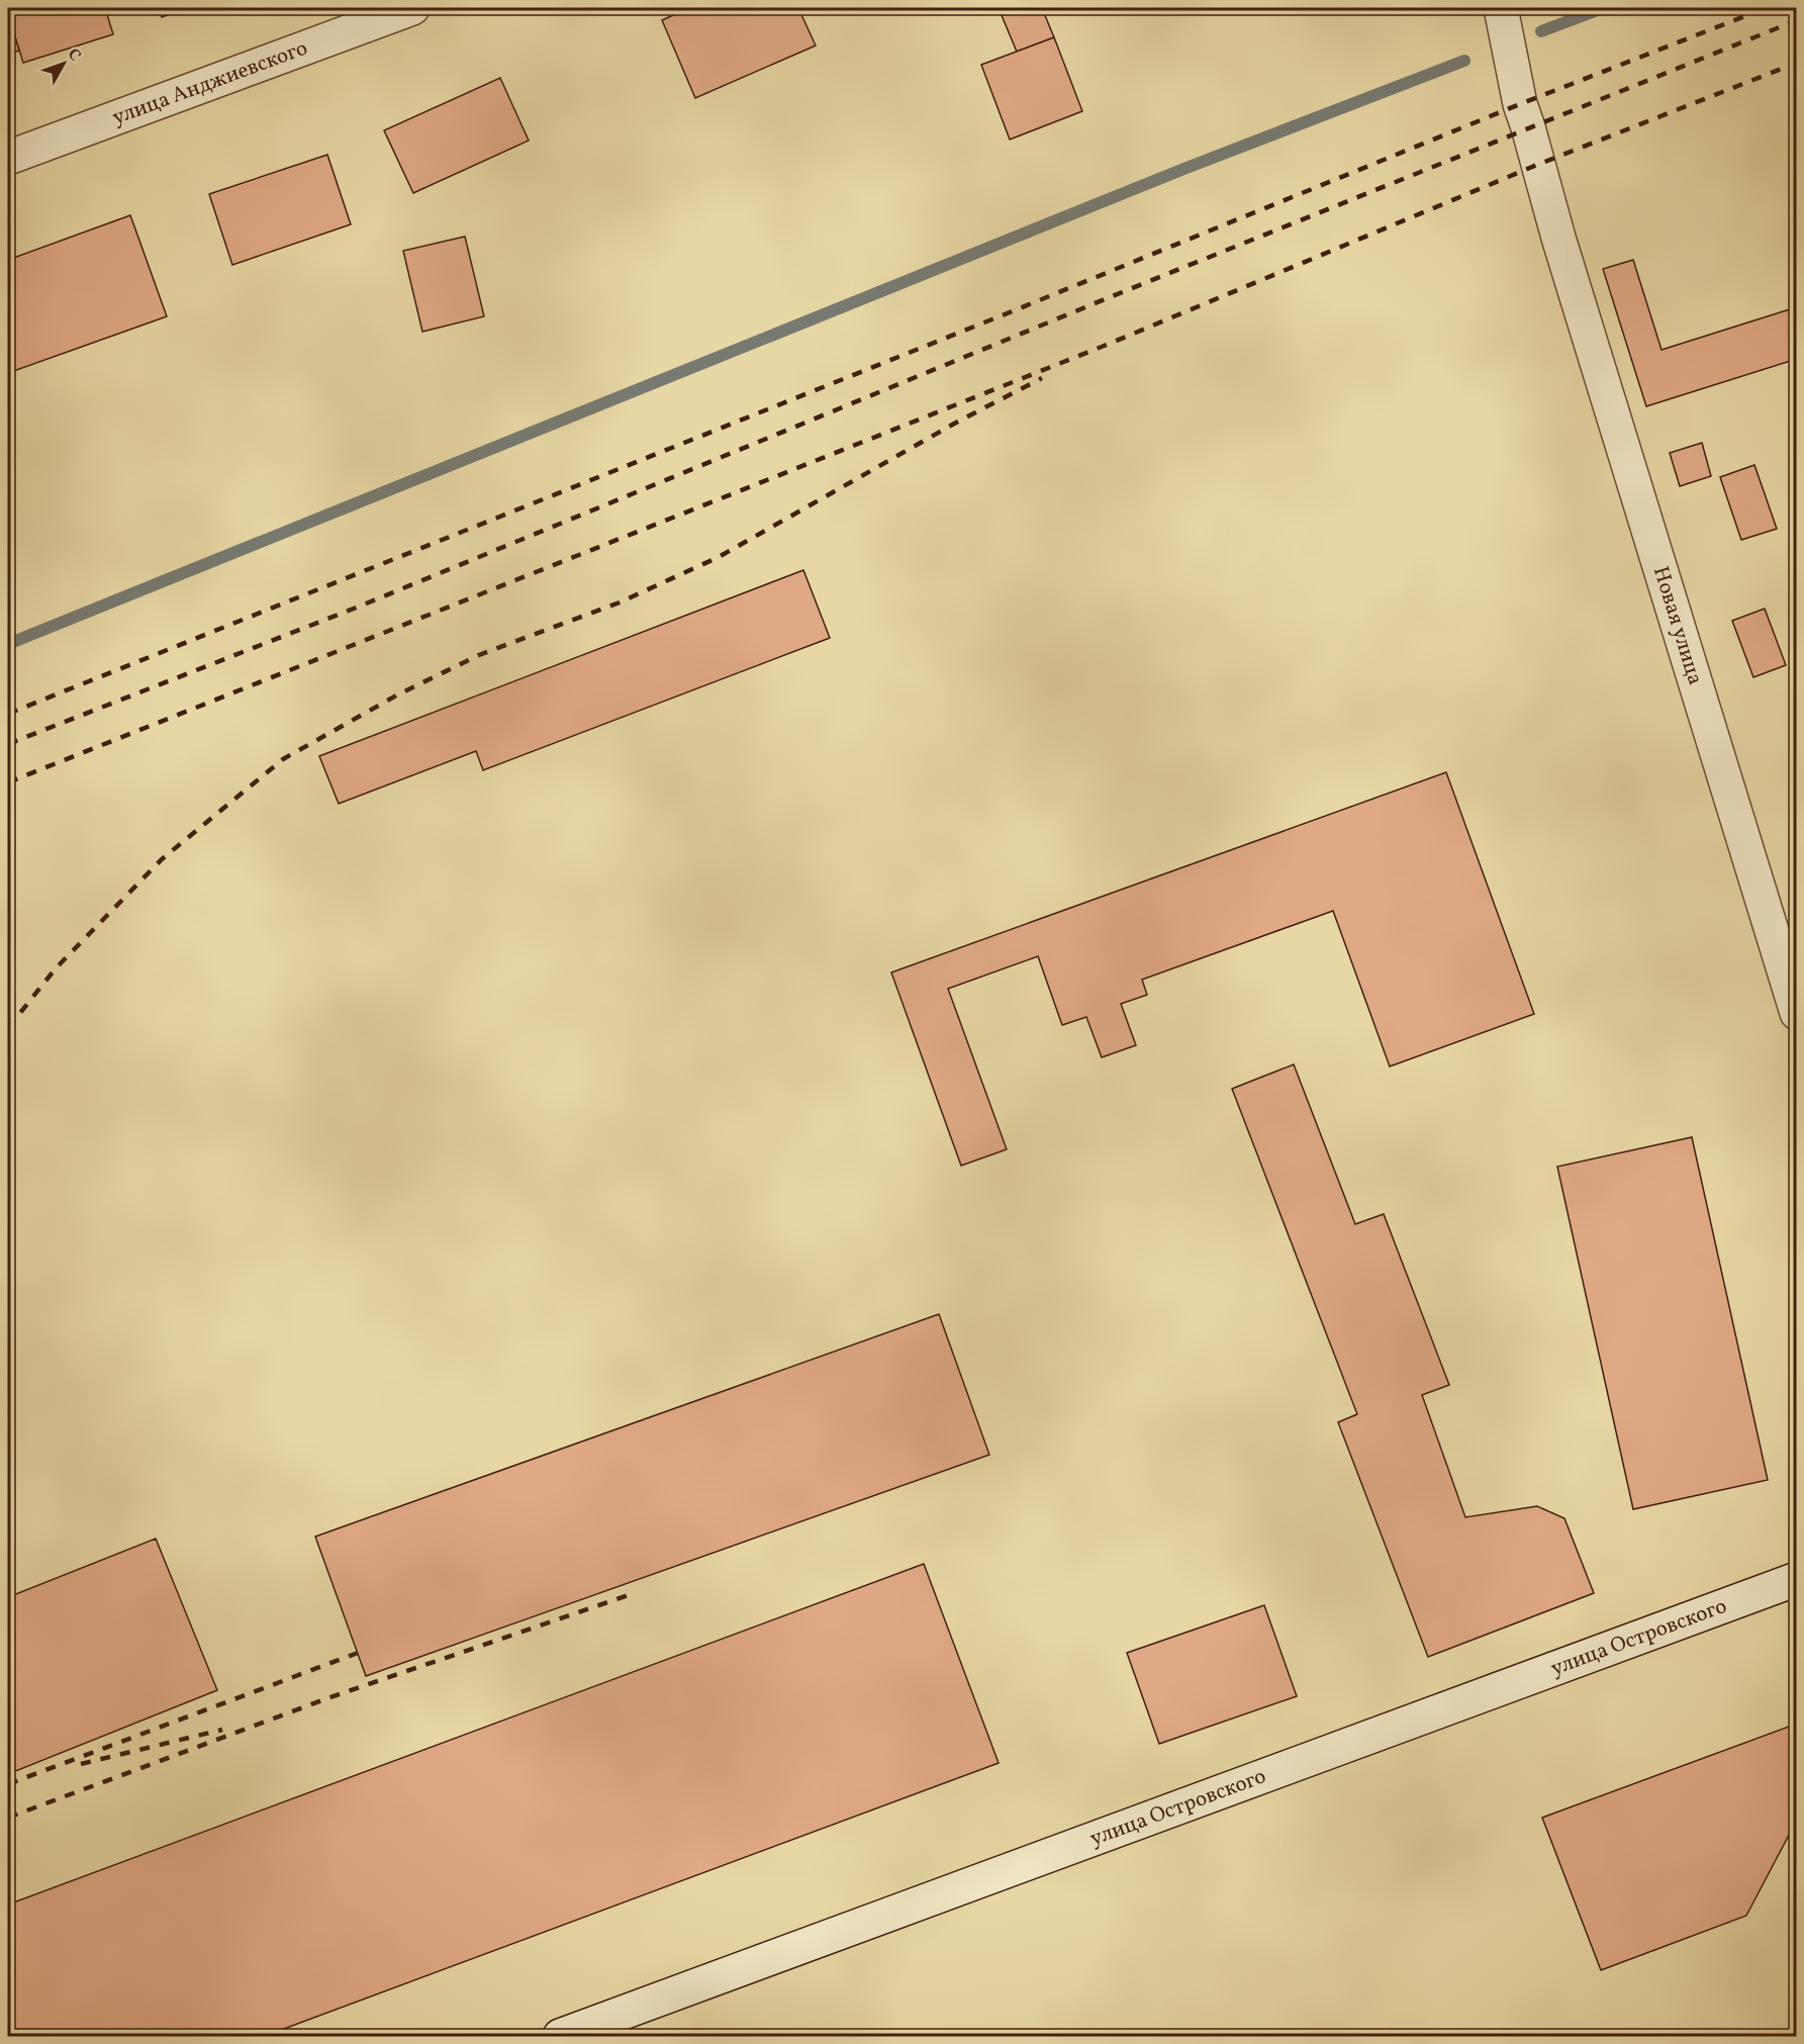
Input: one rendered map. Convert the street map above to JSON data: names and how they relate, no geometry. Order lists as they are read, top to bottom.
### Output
{
  "streets": {
    "street": ["улица Анджиевского", "Новая улица", "улица Островского"]
  },
  "north": "top right"
}
